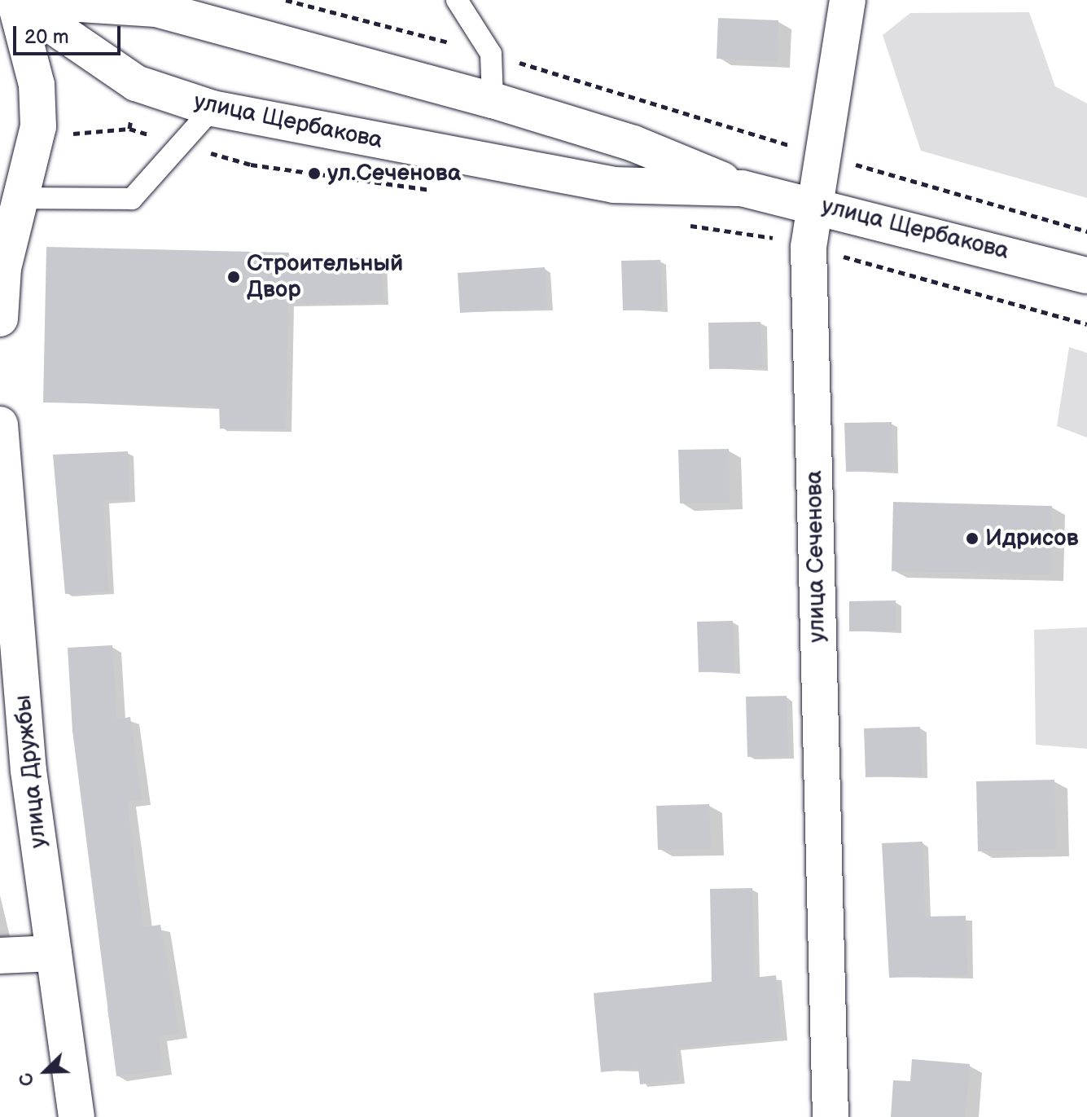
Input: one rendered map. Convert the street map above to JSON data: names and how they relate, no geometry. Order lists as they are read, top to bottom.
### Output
{
  "streets": {
    "street": ["улица Щербакова", "улица Сеченова", "улица Дружбы"]
  },
  "crossings": [
    ["улица Щербакова", "улица Сеченова"]
  ],
  "places": ["ул.Сеченова", "Строительный Двор", "Идрисов"],
  "scale_bar": "20 m",
  "north": "bottom left"
}
